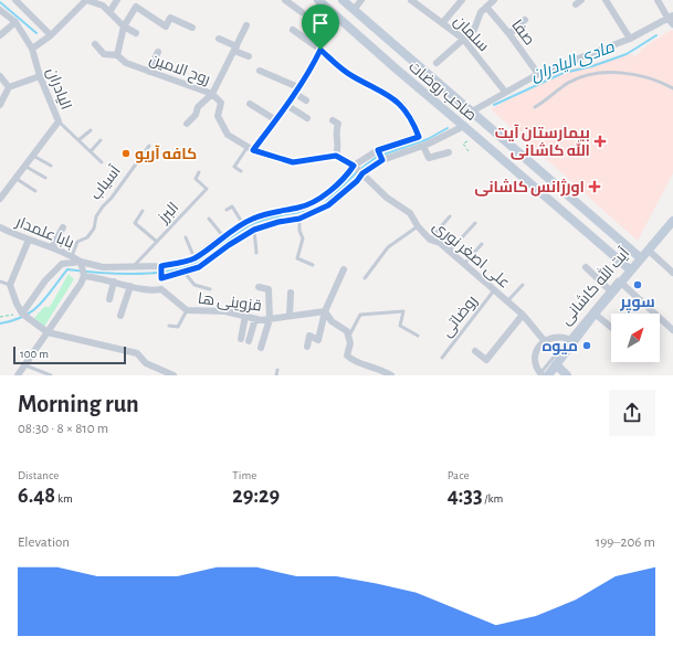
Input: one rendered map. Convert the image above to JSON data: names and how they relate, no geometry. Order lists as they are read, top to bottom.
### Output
{
  "streets": {
    "street": [
      "صفا",
      "سلمان",
      "روح الامین",
      "الیادران",
      "صاحب روضات",
      "بابا علمدار",
      "علی اصغر نوری",
      "آیت الله کاشانی",
      "قزوینی ها"
    ],
    "lane": ["آسیاب", "البرز", "روضاتی"]
  },
  "crossings": [
    ["صاحب روضات", "آیت الله کاشانی"],
    ["آسیاب", "بابا علمدار"],
    ["علی اصغر نوری", "روضاتی"]
  ],
  "water": ["مادی الیادران"],
  "places": {
    "health": ["بیمارستان آیت الله کاشانی", "اورژانس کاشانی"],
    "other": ["کافه آریو", "سوپر", "میوه"]
  },
  "scale_bar": "100 m",
  "north": "top right",
  "page": {
    "scale": "100 m",
    "heading": ["Morning run", "08:30 · 8 × 810 m"],
    "stats": [
      ["Distance", "6.48 km"],
      ["Time", "29:29"],
      ["Pace", "4:33 /km"]
    ],
    "chart": ["Elevation", "199–206 m"]
  }
}
